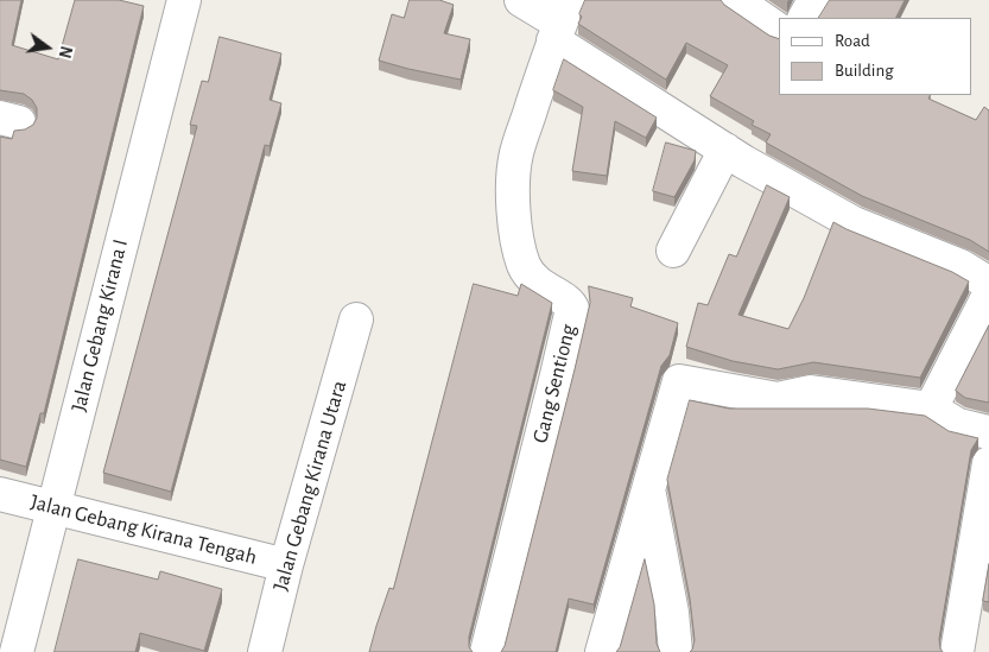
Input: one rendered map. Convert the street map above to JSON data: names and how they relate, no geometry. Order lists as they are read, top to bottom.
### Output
{
  "streets": {
    "street": [
      "Jalan Gebang Kirana I",
      "Gang Sentiong",
      "Jalan Gebang Kirana Utara",
      "Jalan Gebang Kirana Tengah"
    ]
  },
  "crossings": [
    ["Jalan Gebang Kirana I", "Jalan Gebang Kirana Tengah"],
    ["Jalan Gebang Kirana Utara", "Jalan Gebang Kirana Tengah"]
  ],
  "legend": ["Road", "Building"],
  "north": "right"
}
